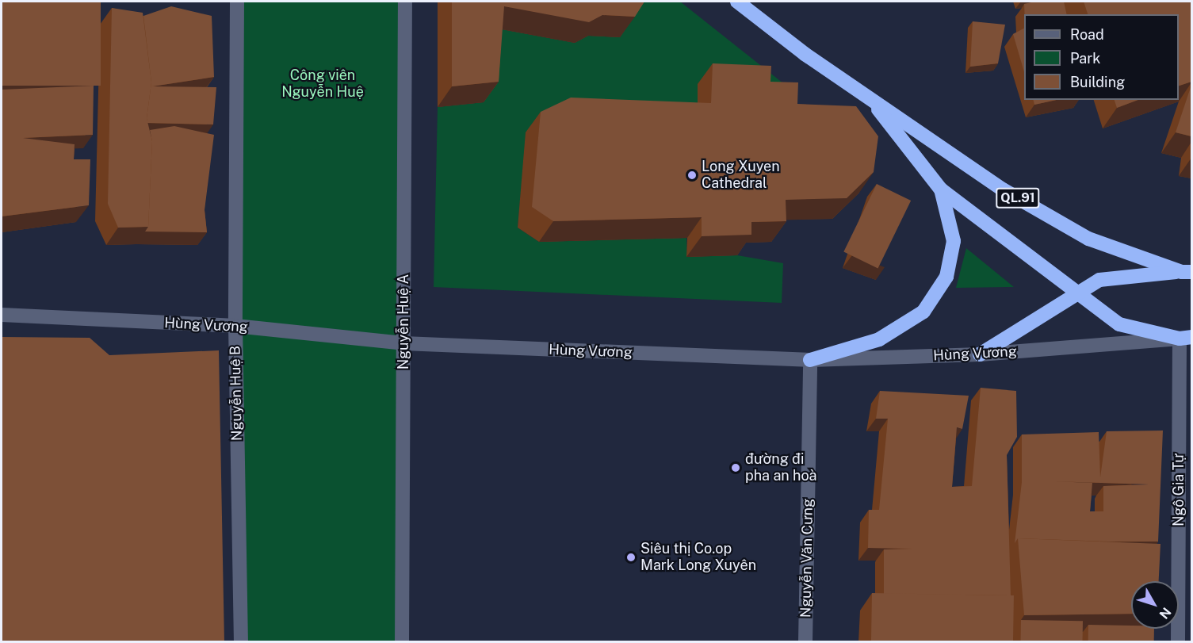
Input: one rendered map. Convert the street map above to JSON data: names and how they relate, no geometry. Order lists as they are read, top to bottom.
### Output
{
  "streets": {
    "highway": ["QL.91"],
    "street": [
      "Nguyễn Huệ A",
      "Hùng Vương",
      "Nguyễn Huệ B",
      "Ngô Gia Tự",
      "Nguyễn Văn Cưng"
    ]
  },
  "crossings": [
    ["QL.91", "Hùng Vương"],
    ["QL.91", "Ngô Gia Tự"],
    ["Nguyễn Huệ A", "Hùng Vương"],
    ["Hùng Vương", "Nguyễn Huệ B"],
    ["Hùng Vương", "Ngô Gia Tự"],
    ["Hùng Vương", "Nguyễn Văn Cưng"]
  ],
  "parks": ["Công viên Nguyễn Huệ"],
  "places": ["Long Xuyen Cathedral", "đường đi pha an hoà", "Siêu thị Co.op Mark Long Xuyên"],
  "legend": ["Road", "Park", "Building"],
  "north": "bottom right"
}
